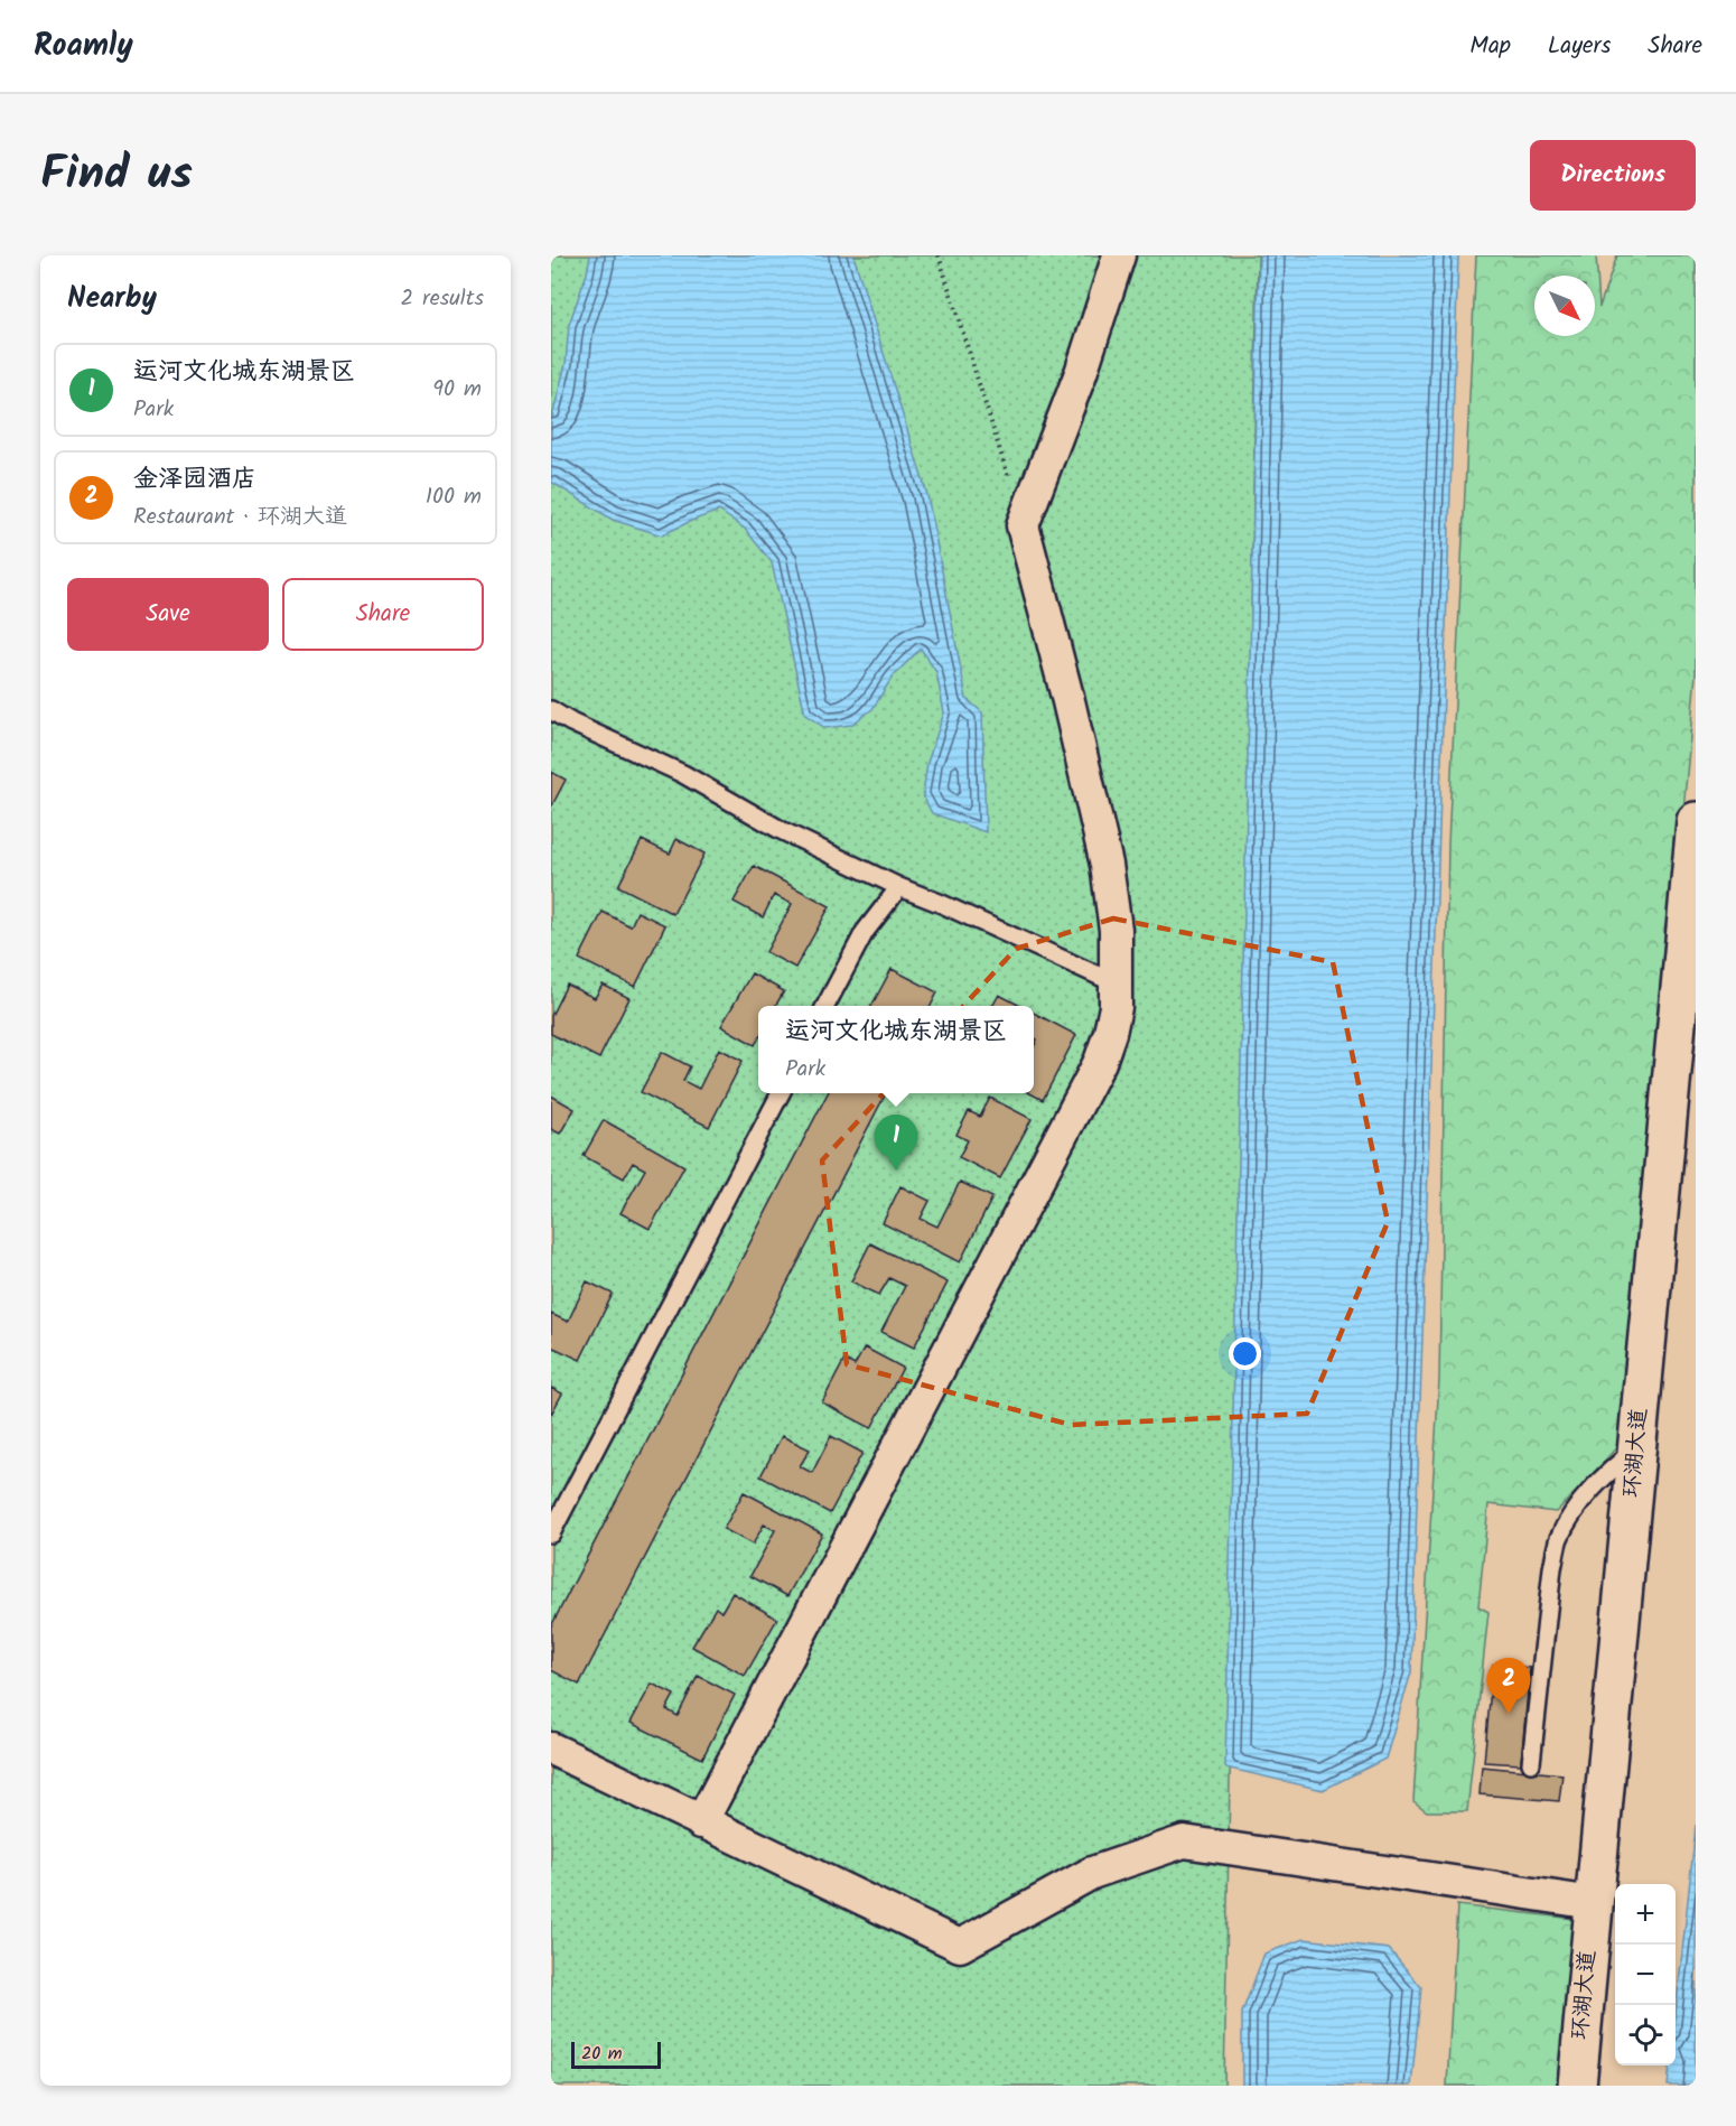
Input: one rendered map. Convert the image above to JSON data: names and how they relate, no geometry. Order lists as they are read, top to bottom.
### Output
{
  "streets": {
    "main road": ["环湖大道"]
  },
  "scale_bar": "20 m",
  "north": "bottom right",
  "page": {
    "header": "Roamly",
    "nav": ["Map", "Layers", "Share"],
    "title": "Find us",
    "buttons": [
      "Directions",
      ["Save", "Share"]
    ],
    "heading": ["Nearby", "2 results"],
    "list": [
      {
        "mark": "1",
        "name": "运河文化城东湖景区",
        "note": "Park",
        "value": "90 m"
      },
      {
        "mark": "2",
        "name": "金泽园酒店",
        "note": "Restaurant · 环湖大道",
        "value": "100 m"
      }
    ],
    "popup": ["运河文化城东湖景区", "Park"],
    "pins": ["1", "2"],
    "map_buttons": ["+", "−"],
    "scale": "20 m"
  }
}
